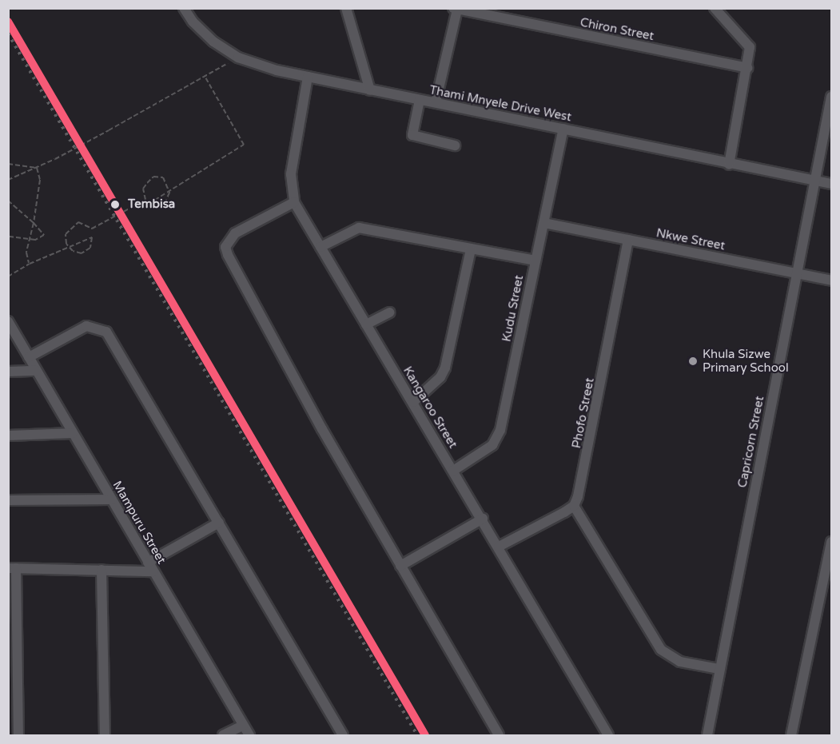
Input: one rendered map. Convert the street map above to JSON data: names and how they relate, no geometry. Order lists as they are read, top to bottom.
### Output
{
  "streets": {
    "street": [
      "Chiron Street",
      "Thami Mnyele Drive West",
      "Nkwe Street",
      "Kudu Street",
      "Kangaroo Street",
      "Phofo Street",
      "Capricorn Street",
      "Mampuru Street"
    ]
  },
  "crossings": [
    ["Thami Mnyele Drive West", "Kudu Street"],
    ["Thami Mnyele Drive West", "Kangaroo Street"],
    ["Thami Mnyele Drive West", "Capricorn Street"],
    ["Nkwe Street", "Kudu Street"],
    ["Nkwe Street", "Phofo Street"],
    ["Nkwe Street", "Capricorn Street"],
    ["Kudu Street", "Kangaroo Street"]
  ],
  "places": ["Tembisa", "Khula Sizwe Primary School"]
}
